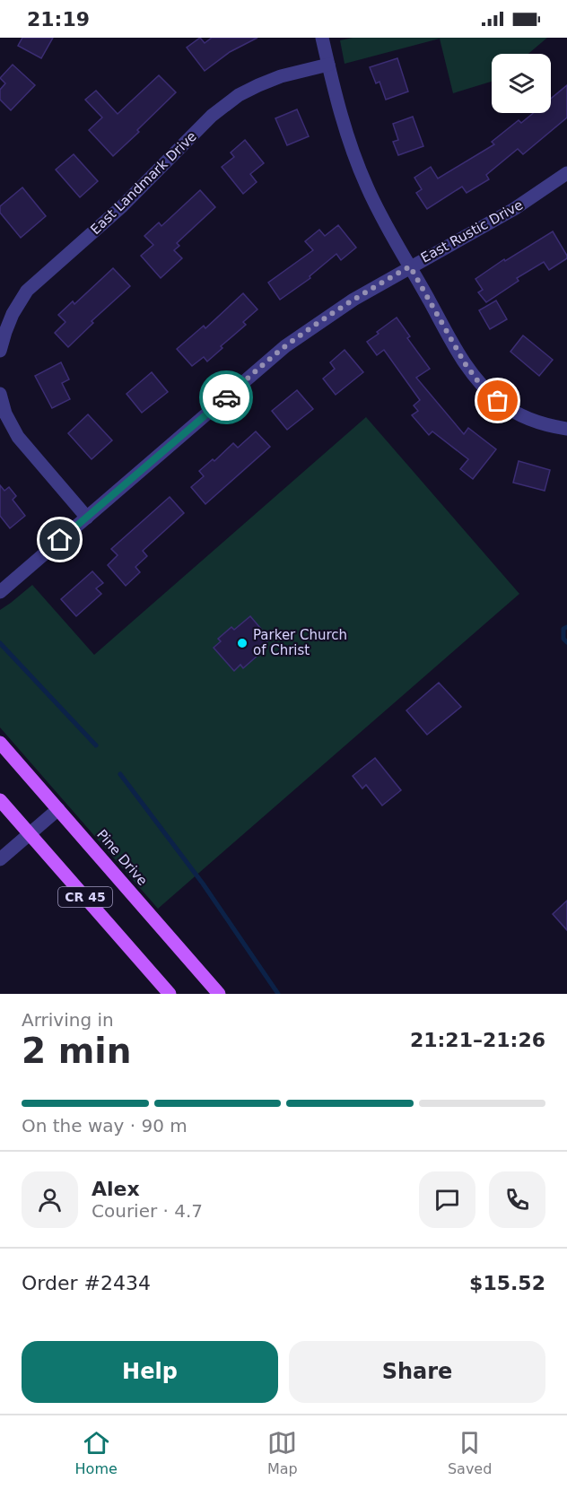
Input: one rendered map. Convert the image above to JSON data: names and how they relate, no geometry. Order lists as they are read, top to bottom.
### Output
{
  "streets": {
    "main road": ["Pine Drive", "CR 45"],
    "street": ["East Landmark Drive", "East Rustic Drive"]
  },
  "places": ["Parker Church of Christ"],
  "page": {
    "status": "21:19",
    "heading": ["2 min", "Arriving in", "21:21–21:26"],
    "panel": [
      "Alex",
      "Courier · 4.7",
      "Order #2434",
      "$15.52"
    ],
    "bar": "On the way · 90 m",
    "buttons": ["Help", "Share"],
    "tabs": ["Home", "Map", "Saved"]
  }
}
